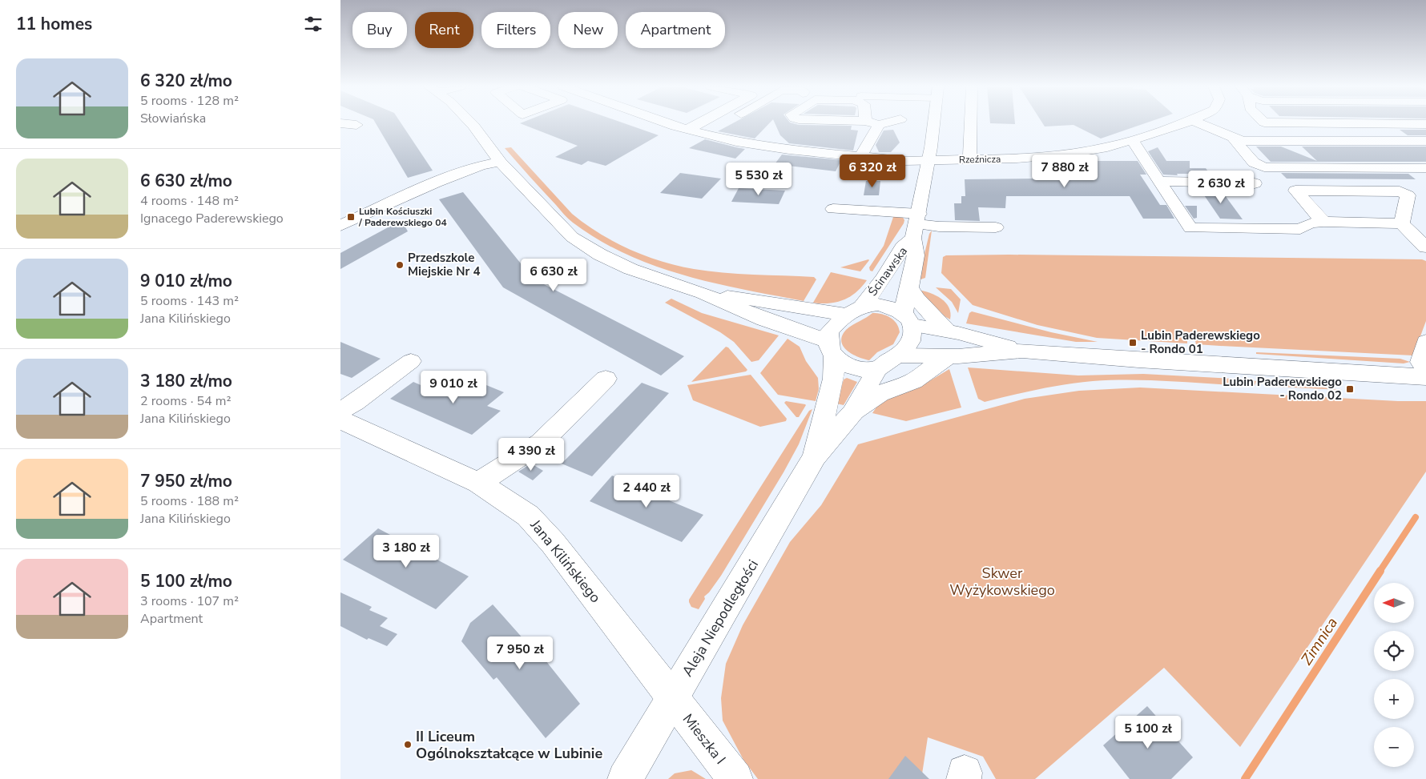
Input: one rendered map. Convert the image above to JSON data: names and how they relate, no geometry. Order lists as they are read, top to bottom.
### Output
{
  "streets": {
    "street": [
      "Rzeźnicza",
      "Ścinawska",
      "Jana Kilińskiego",
      "Aleja Niepodległości",
      "Mieszka I"
    ]
  },
  "crossings": [
    ["Rzeźnicza", "Ścinawska"],
    ["Ścinawska", "Aleja Niepodległości"],
    ["Jana Kilińskiego", "Aleja Niepodległości"],
    ["Jana Kilińskiego", "Mieszka I"],
    ["Aleja Niepodległości", "Mieszka I"]
  ],
  "water": ["Zimnica"],
  "parks": ["Skwer Wyżykowskiego"],
  "places": {
    "transit": ["Lubin Kościuszki / Paderewskiego 04", "Lubin Paderewskiego - Rondo 01", "Lubin Paderewskiego - Rondo 02"],
    "other": ["Przedszkole Miejskie Nr 4", "II Liceum Ogólnokształcące w Lubinie"]
  },
  "north": "left",
  "page": {
    "heading": "11 homes",
    "chip": [
      "Buy",
      "Rent",
      "Filters",
      "New",
      "Apartment"
    ],
    "list": [
      {
        "name": "6 320 zł/mo",
        "note": "5 rooms · 128 m² · Słowiańska"
      },
      {
        "name": "6 630 zł/mo",
        "note": "4 rooms · 148 m² · Ignacego Paderewskiego"
      },
      {
        "name": "9 010 zł/mo",
        "note": "5 rooms · 143 m² · Jana Kilińskiego"
      },
      {
        "name": "3 180 zł/mo",
        "note": "2 rooms · 54 m² · Jana Kilińskiego"
      },
      {
        "name": "7 950 zł/mo",
        "note": "5 rooms · 188 m² · Jana Kilińskiego"
      },
      {
        "name": "5 100 zł/mo",
        "note": "3 rooms · 107 m² · Apartment"
      }
    ],
    "price": [
      "6 320 zł",
      "7 880 zł",
      "5 530 zł",
      "2 630 zł",
      "6 630 zł",
      "9 010 zł",
      "4 390 zł",
      "2 440 zł",
      "3 180 zł",
      "7 950 zł",
      "5 100 zł"
    ],
    "map_buttons": ["+", "−"]
  }
}
